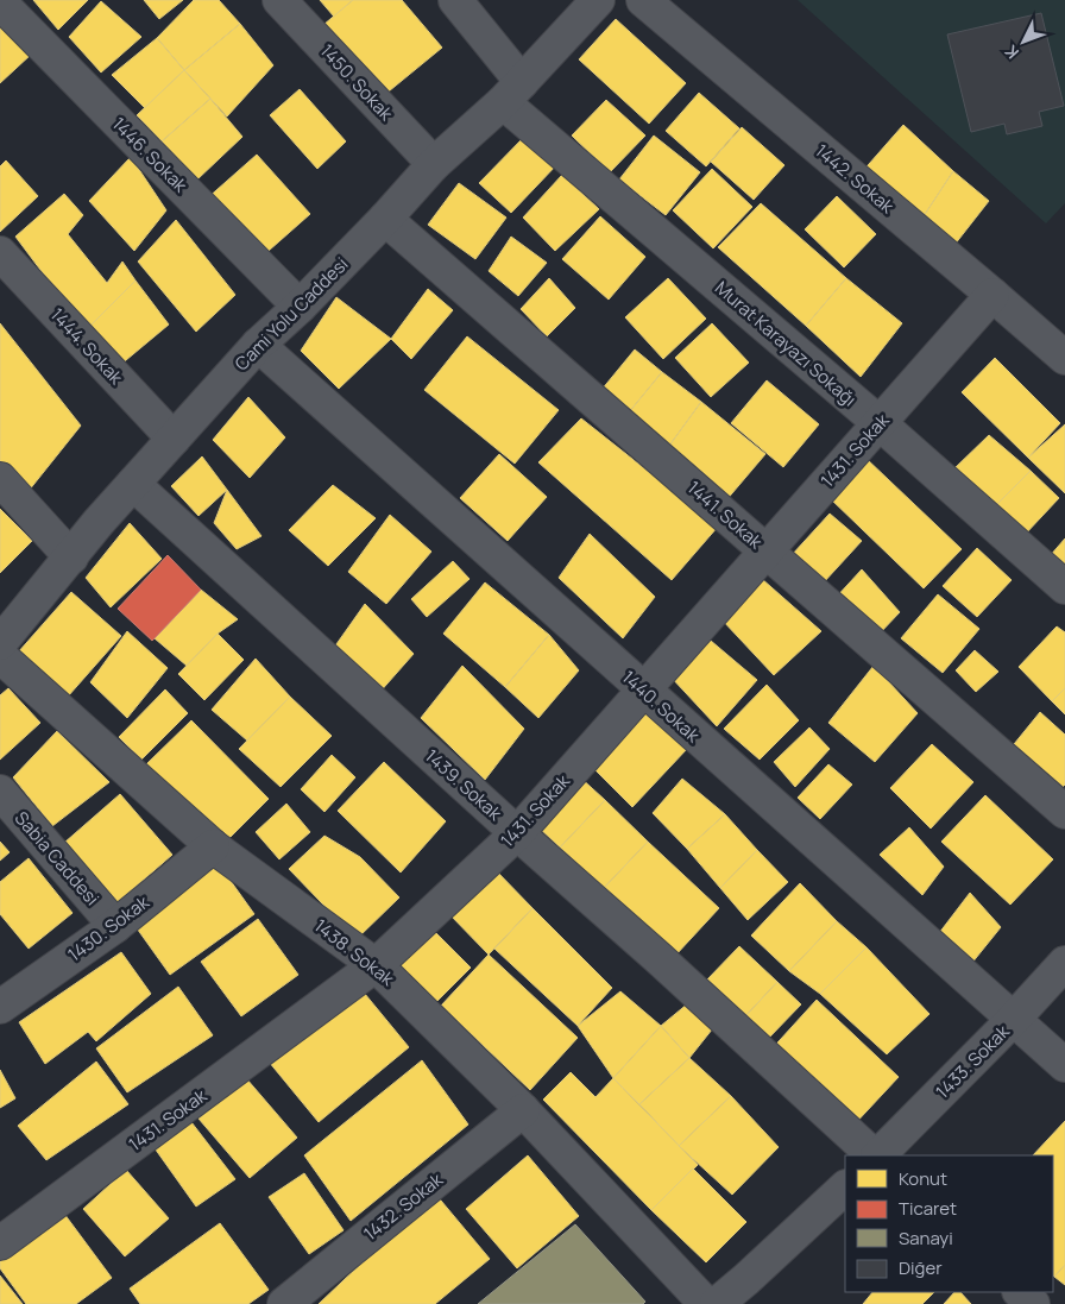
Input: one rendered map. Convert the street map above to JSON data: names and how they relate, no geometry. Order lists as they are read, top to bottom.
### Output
{
  "streets": {
    "street": [
      "1450. Sokak",
      "1446. Sokak",
      "1442. Sokak",
      "Cami Yolu Caddesi",
      "Murat Karayazı Sokağı",
      "1444. Sokak",
      "1431. Sokak",
      "1441. Sokak",
      "1440. Sokak",
      "1439. Sokak",
      "Sabia Caddesi",
      "1430. Sokak",
      "1438. Sokak",
      "1433. Sokak",
      "1432. Sokak"
    ]
  },
  "crossings": [
    ["1450. Sokak", "Cami Yolu Caddesi"],
    ["1446. Sokak", "Cami Yolu Caddesi"],
    ["1442. Sokak", "1431. Sokak"],
    ["Cami Yolu Caddesi", "Murat Karayazı Sokağı"],
    ["Cami Yolu Caddesi", "1444. Sokak"],
    ["Cami Yolu Caddesi", "1441. Sokak"],
    ["Cami Yolu Caddesi", "1440. Sokak"],
    ["Cami Yolu Caddesi", "1439. Sokak"],
    ["Murat Karayazı Sokağı", "1431. Sokak"],
    ["1431. Sokak", "1441. Sokak"],
    ["1431. Sokak", "1440. Sokak"],
    ["1431. Sokak", "1439. Sokak"],
    ["1431. Sokak", "1438. Sokak"],
    ["1440. Sokak", "1433. Sokak"],
    ["Sabia Caddesi", "1430. Sokak"],
    ["1430. Sokak", "1438. Sokak"],
    ["1438. Sokak", "1432. Sokak"]
  ],
  "legend": [
    "Konut",
    "Ticaret",
    "Sanayi",
    "Diğer"
  ],
  "north": "bottom left"
}
